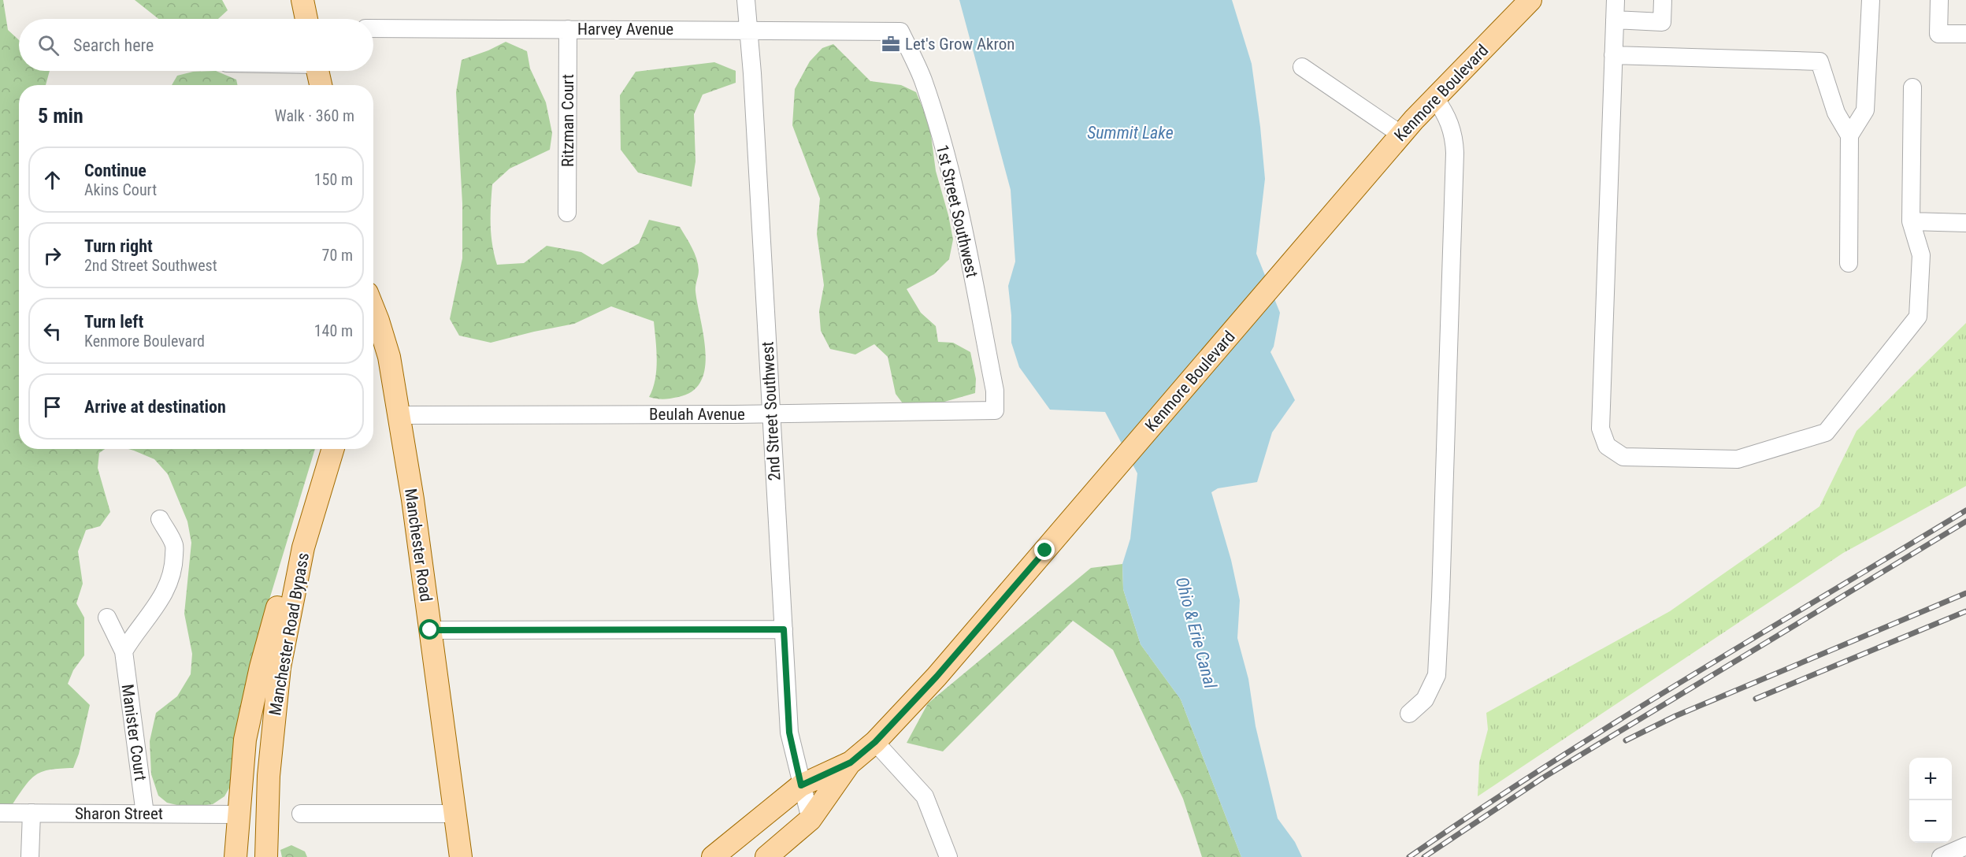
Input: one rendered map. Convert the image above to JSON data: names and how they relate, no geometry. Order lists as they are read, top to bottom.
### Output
{
  "streets": {
    "main road": ["Kenmore Boulevard", "Manchester Road", "Manchester Road Bypass"],
    "street": [
      "Harvey Avenue",
      "Ritzman Court",
      "1st Street Southwest",
      "2nd Street Southwest",
      "Beulah Avenue",
      "Manister Court",
      "Sharon Street"
    ]
  },
  "crossings": [
    ["Harvey Avenue", "Ritzman Court"],
    ["Harvey Avenue", "1st Street Southwest"],
    ["Harvey Avenue", "2nd Street Southwest"],
    ["Kenmore Boulevard", "2nd Street Southwest"],
    ["1st Street Southwest", "Beulah Avenue"],
    ["2nd Street Southwest", "Beulah Avenue"],
    ["Beulah Avenue", "Manchester Road"],
    ["Manister Court", "Sharon Street"]
  ],
  "water": ["Summit Lake", "Ohio & Erie Canal"],
  "places": {
    "office": ["Let's Grow Akron"]
  },
  "page": {
    "search": "Search here",
    "heading": ["5 min", "Walk · 360 m"],
    "list": [
      ["Continue", "Akins Court", "150 m"],
      ["Turn right", "2nd Street Southwest", "70 m"],
      ["Turn left", "Kenmore Boulevard", "140 m"],
      "Arrive at destination"
    ],
    "map_buttons": ["+", "−"]
  }
}
